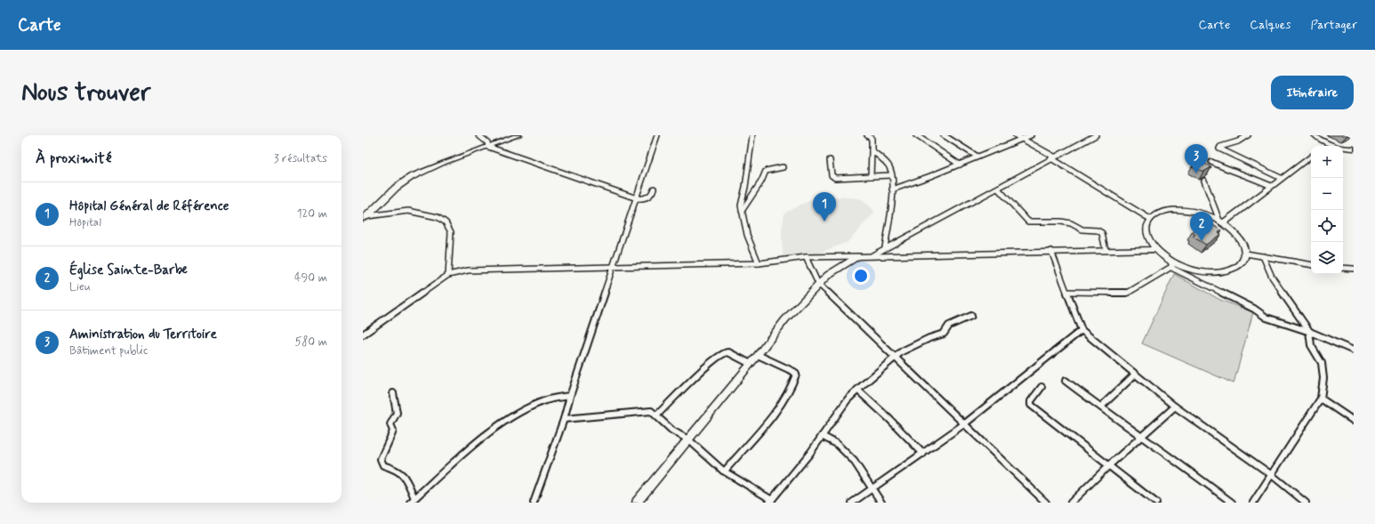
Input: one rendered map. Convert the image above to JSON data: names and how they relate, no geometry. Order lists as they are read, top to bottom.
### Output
{
  "page": {
    "header": "Carte",
    "nav": ["Carte", "Calques", "Partager"],
    "buttons": "Itinéraire",
    "title": "Nous trouver",
    "heading": ["À proximité", "3 résultats"],
    "pins": ["3", "1", "2"],
    "map_buttons": ["+", "−"],
    "list": [
      {
        "mark": "1",
        "name": "Hôpital Général de Référence",
        "note": "Hôpital",
        "value": "120 m"
      },
      {
        "mark": "2",
        "name": "Église Sainte-Barbe",
        "note": "Lieu",
        "value": "490 m"
      },
      {
        "mark": "3",
        "name": "Aministration du Territoire",
        "note": "Bâtiment public",
        "value": "580 m"
      }
    ]
  }
}
